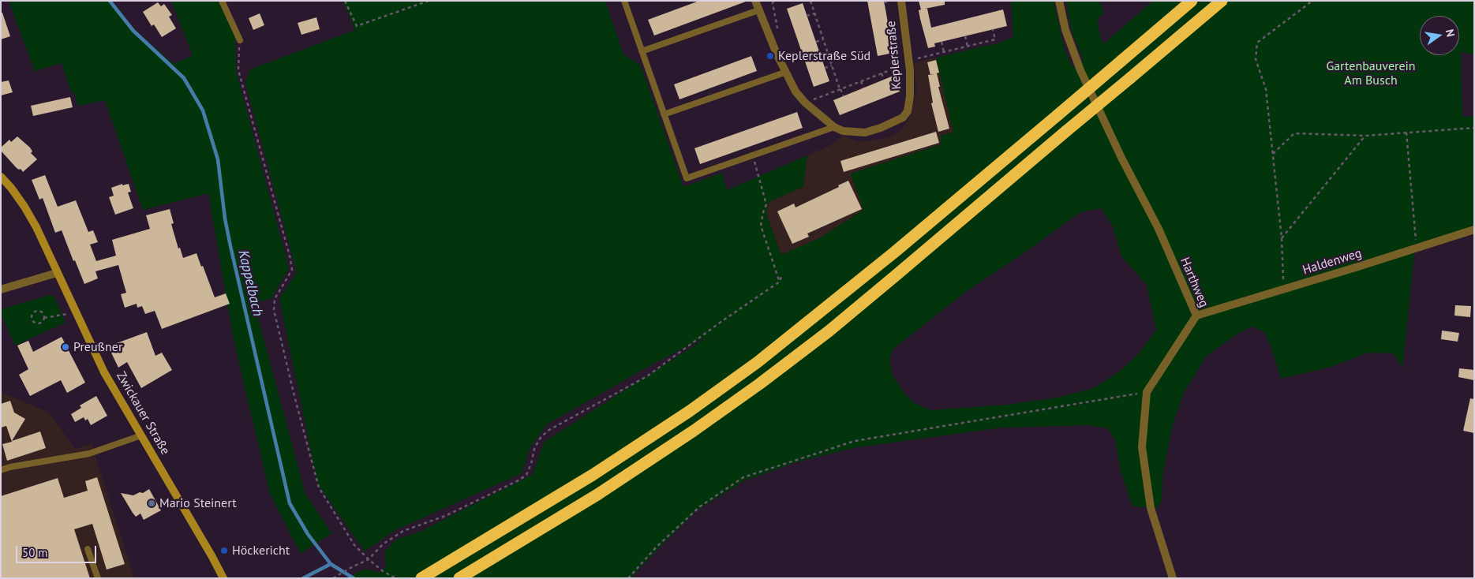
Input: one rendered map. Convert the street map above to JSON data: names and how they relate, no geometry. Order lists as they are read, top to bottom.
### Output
{
  "streets": {
    "main road": ["Zwickauer Straße"],
    "street": ["Keplerstraße", "Haldenweg", "Harthweg"]
  },
  "crossings": [
    ["Haldenweg", "Harthweg"]
  ],
  "water": ["Kappelbach"],
  "parks": ["Gartenbauverein Am Busch"],
  "places": [
    "Keplerstraße Süd",
    "Preußner",
    "Mario Steinert",
    "Höckericht"
  ],
  "scale_bar": "50 m",
  "north": "right"
}
